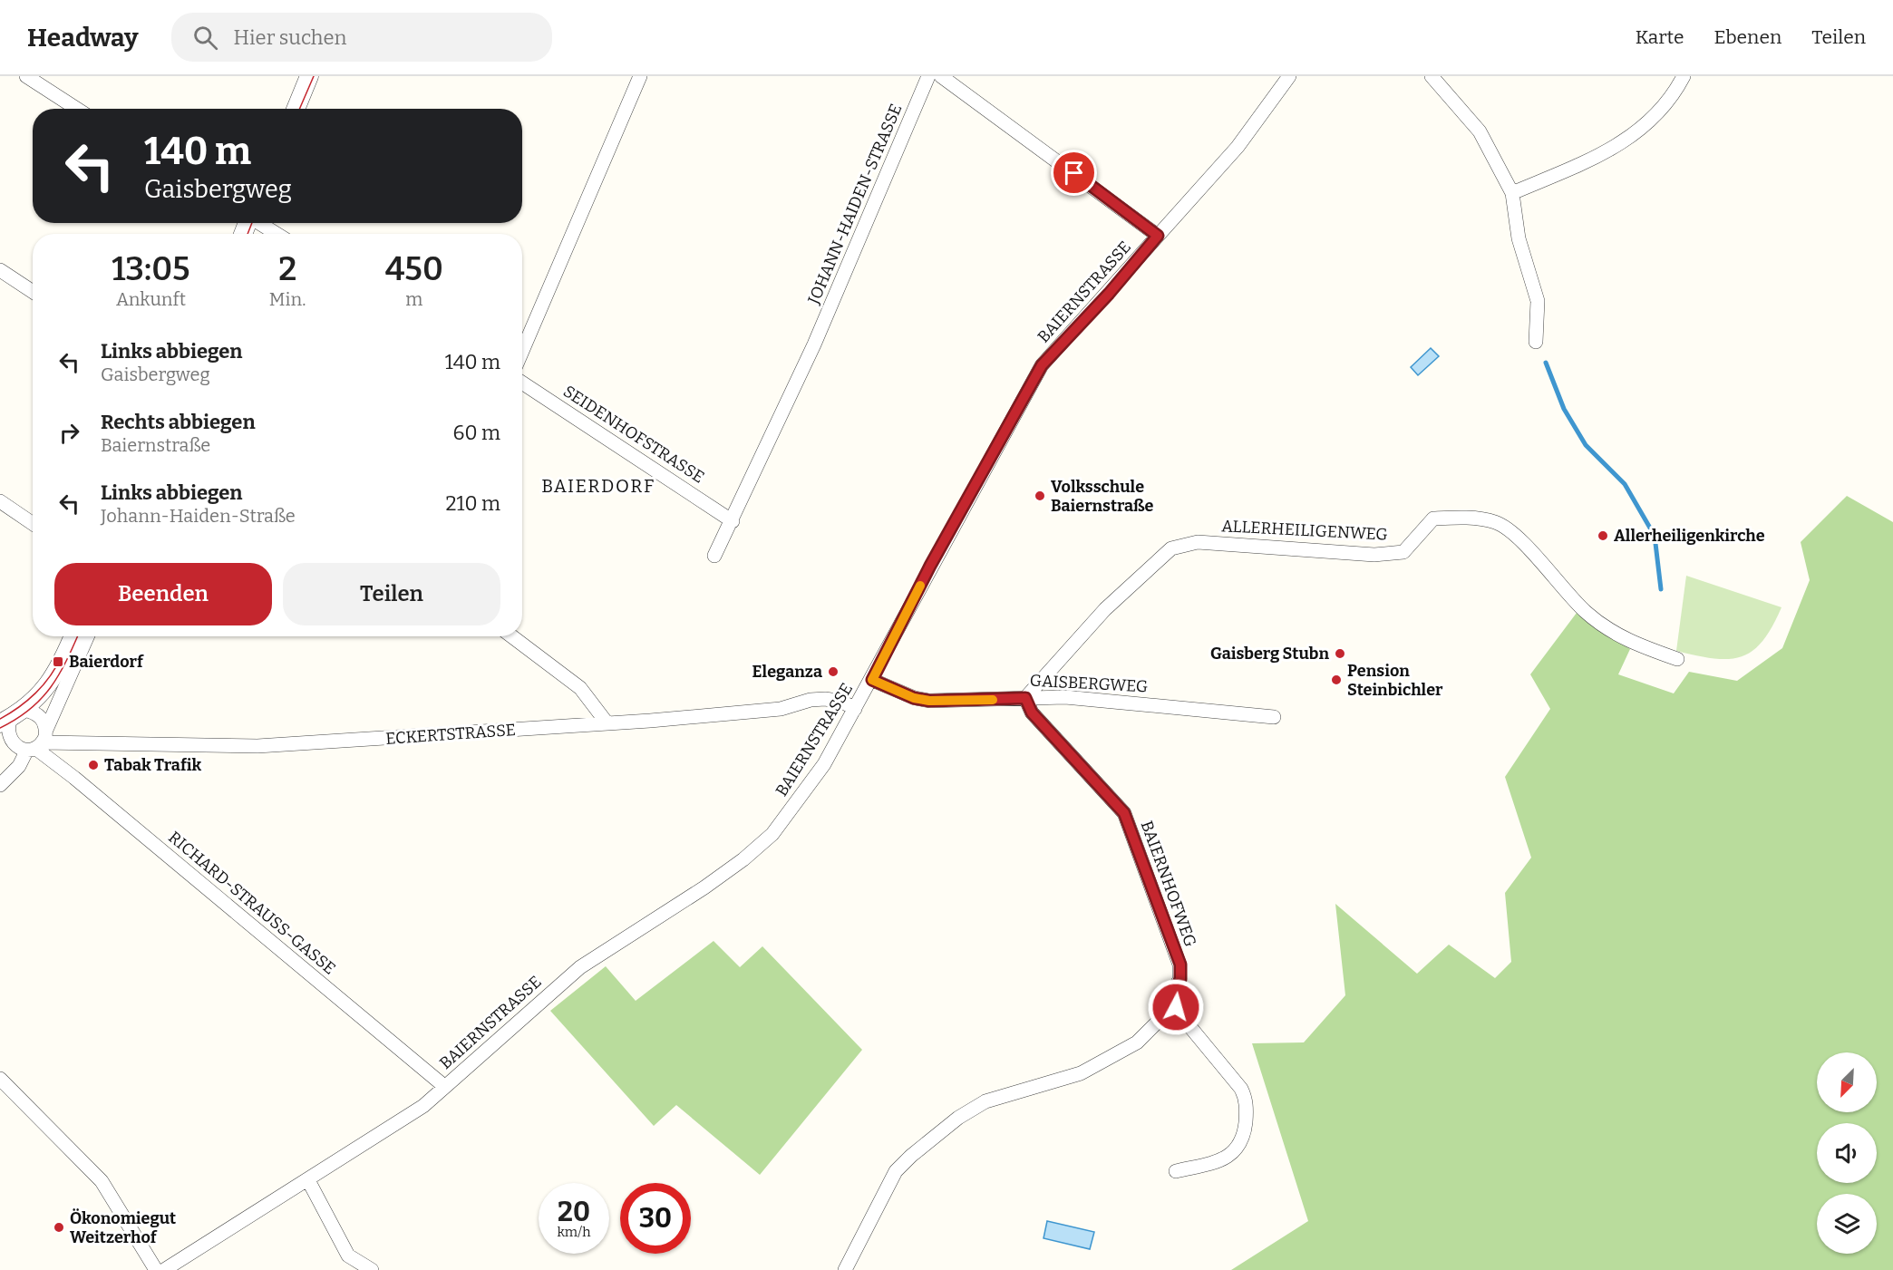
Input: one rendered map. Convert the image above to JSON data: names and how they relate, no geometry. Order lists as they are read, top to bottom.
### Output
{
  "streets": {
    "street": [
      "JOHANN-HAIDEN-STRASSE",
      "BAIERNSTRASSE",
      "SEIDENHOFSTRASSE",
      "ALLERHEILIGENWEG",
      "GAISBERGWEG",
      "ECKERTSTRASSE",
      "BAIERNHOFWEG",
      "RICHARD-STRAUSS-GASSE"
    ]
  },
  "crossings": [
    ["JOHANN-HAIDEN-STRASSE", "SEIDENHOFSTRASSE"],
    ["BAIERNSTRASSE", "GAISBERGWEG"],
    ["BAIERNSTRASSE", "ECKERTSTRASSE"],
    ["BAIERNSTRASSE", "RICHARD-STRAUSS-GASSE"],
    ["ALLERHEILIGENWEG", "GAISBERGWEG"],
    ["ALLERHEILIGENWEG", "BAIERNHOFWEG"],
    ["GAISBERGWEG", "BAIERNHOFWEG"],
    ["ECKERTSTRASSE", "RICHARD-STRAUSS-GASSE"]
  ],
  "districts": ["BAIERDORF"],
  "places": {
    "other": [
      "Volksschule Baiernstraße",
      "Allerheiligenkirche",
      "Gaisberg Stubn",
      "Eleganza",
      "Pension Steinbichler",
      "Tabak Trafik",
      "Ökonomiegut Weitzerhof"
    ],
    "transit": ["Baierdorf"]
  },
  "north": "bottom left",
  "page": {
    "header": "Headway",
    "search": "Hier suchen",
    "nav": ["Karte", "Ebenen", "Teilen"],
    "turn": ["140 m", "Gaisbergweg"],
    "eta": [
      "13:05",
      "Ankunft",
      "2",
      "Min.",
      "450",
      "m"
    ],
    "list": [
      {
        "name": "Links abbiegen",
        "note": "Gaisbergweg",
        "value": "140 m"
      },
      {
        "name": "Rechts abbiegen",
        "note": "Baiernstraße",
        "value": "60 m"
      },
      {
        "name": "Links abbiegen",
        "note": "Johann-Haiden-Straße",
        "value": "210 m"
      }
    ],
    "buttons": ["Beenden", "Teilen"],
    "speed": "20 km/h",
    "limit": "30"
  }
}
